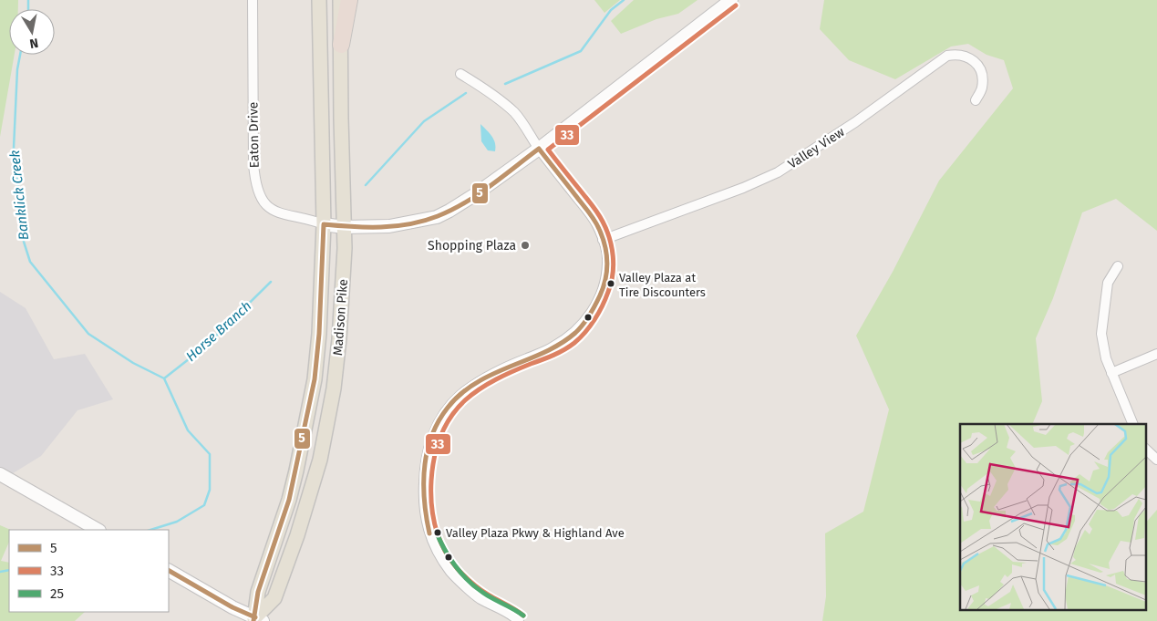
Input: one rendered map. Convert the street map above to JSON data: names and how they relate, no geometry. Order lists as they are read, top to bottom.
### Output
{
  "streets": {
    "main road": ["Madison Pike"],
    "street": ["Eaton Drive", "Valley View"]
  },
  "crossings": [
    ["Eaton Drive", "Madison Pike"]
  ],
  "water": ["Banklick Creek", "Horse Branch"],
  "places": ["Shopping Plaza", "Valley Plaza at Tire Discounters", "Valley Plaza Pkwy & Highland Ave"],
  "lines": ["transit line 33", "transit line 5", "transit line 25"],
  "legend": ["5", "33", "25"],
  "north": "bottom"
}
